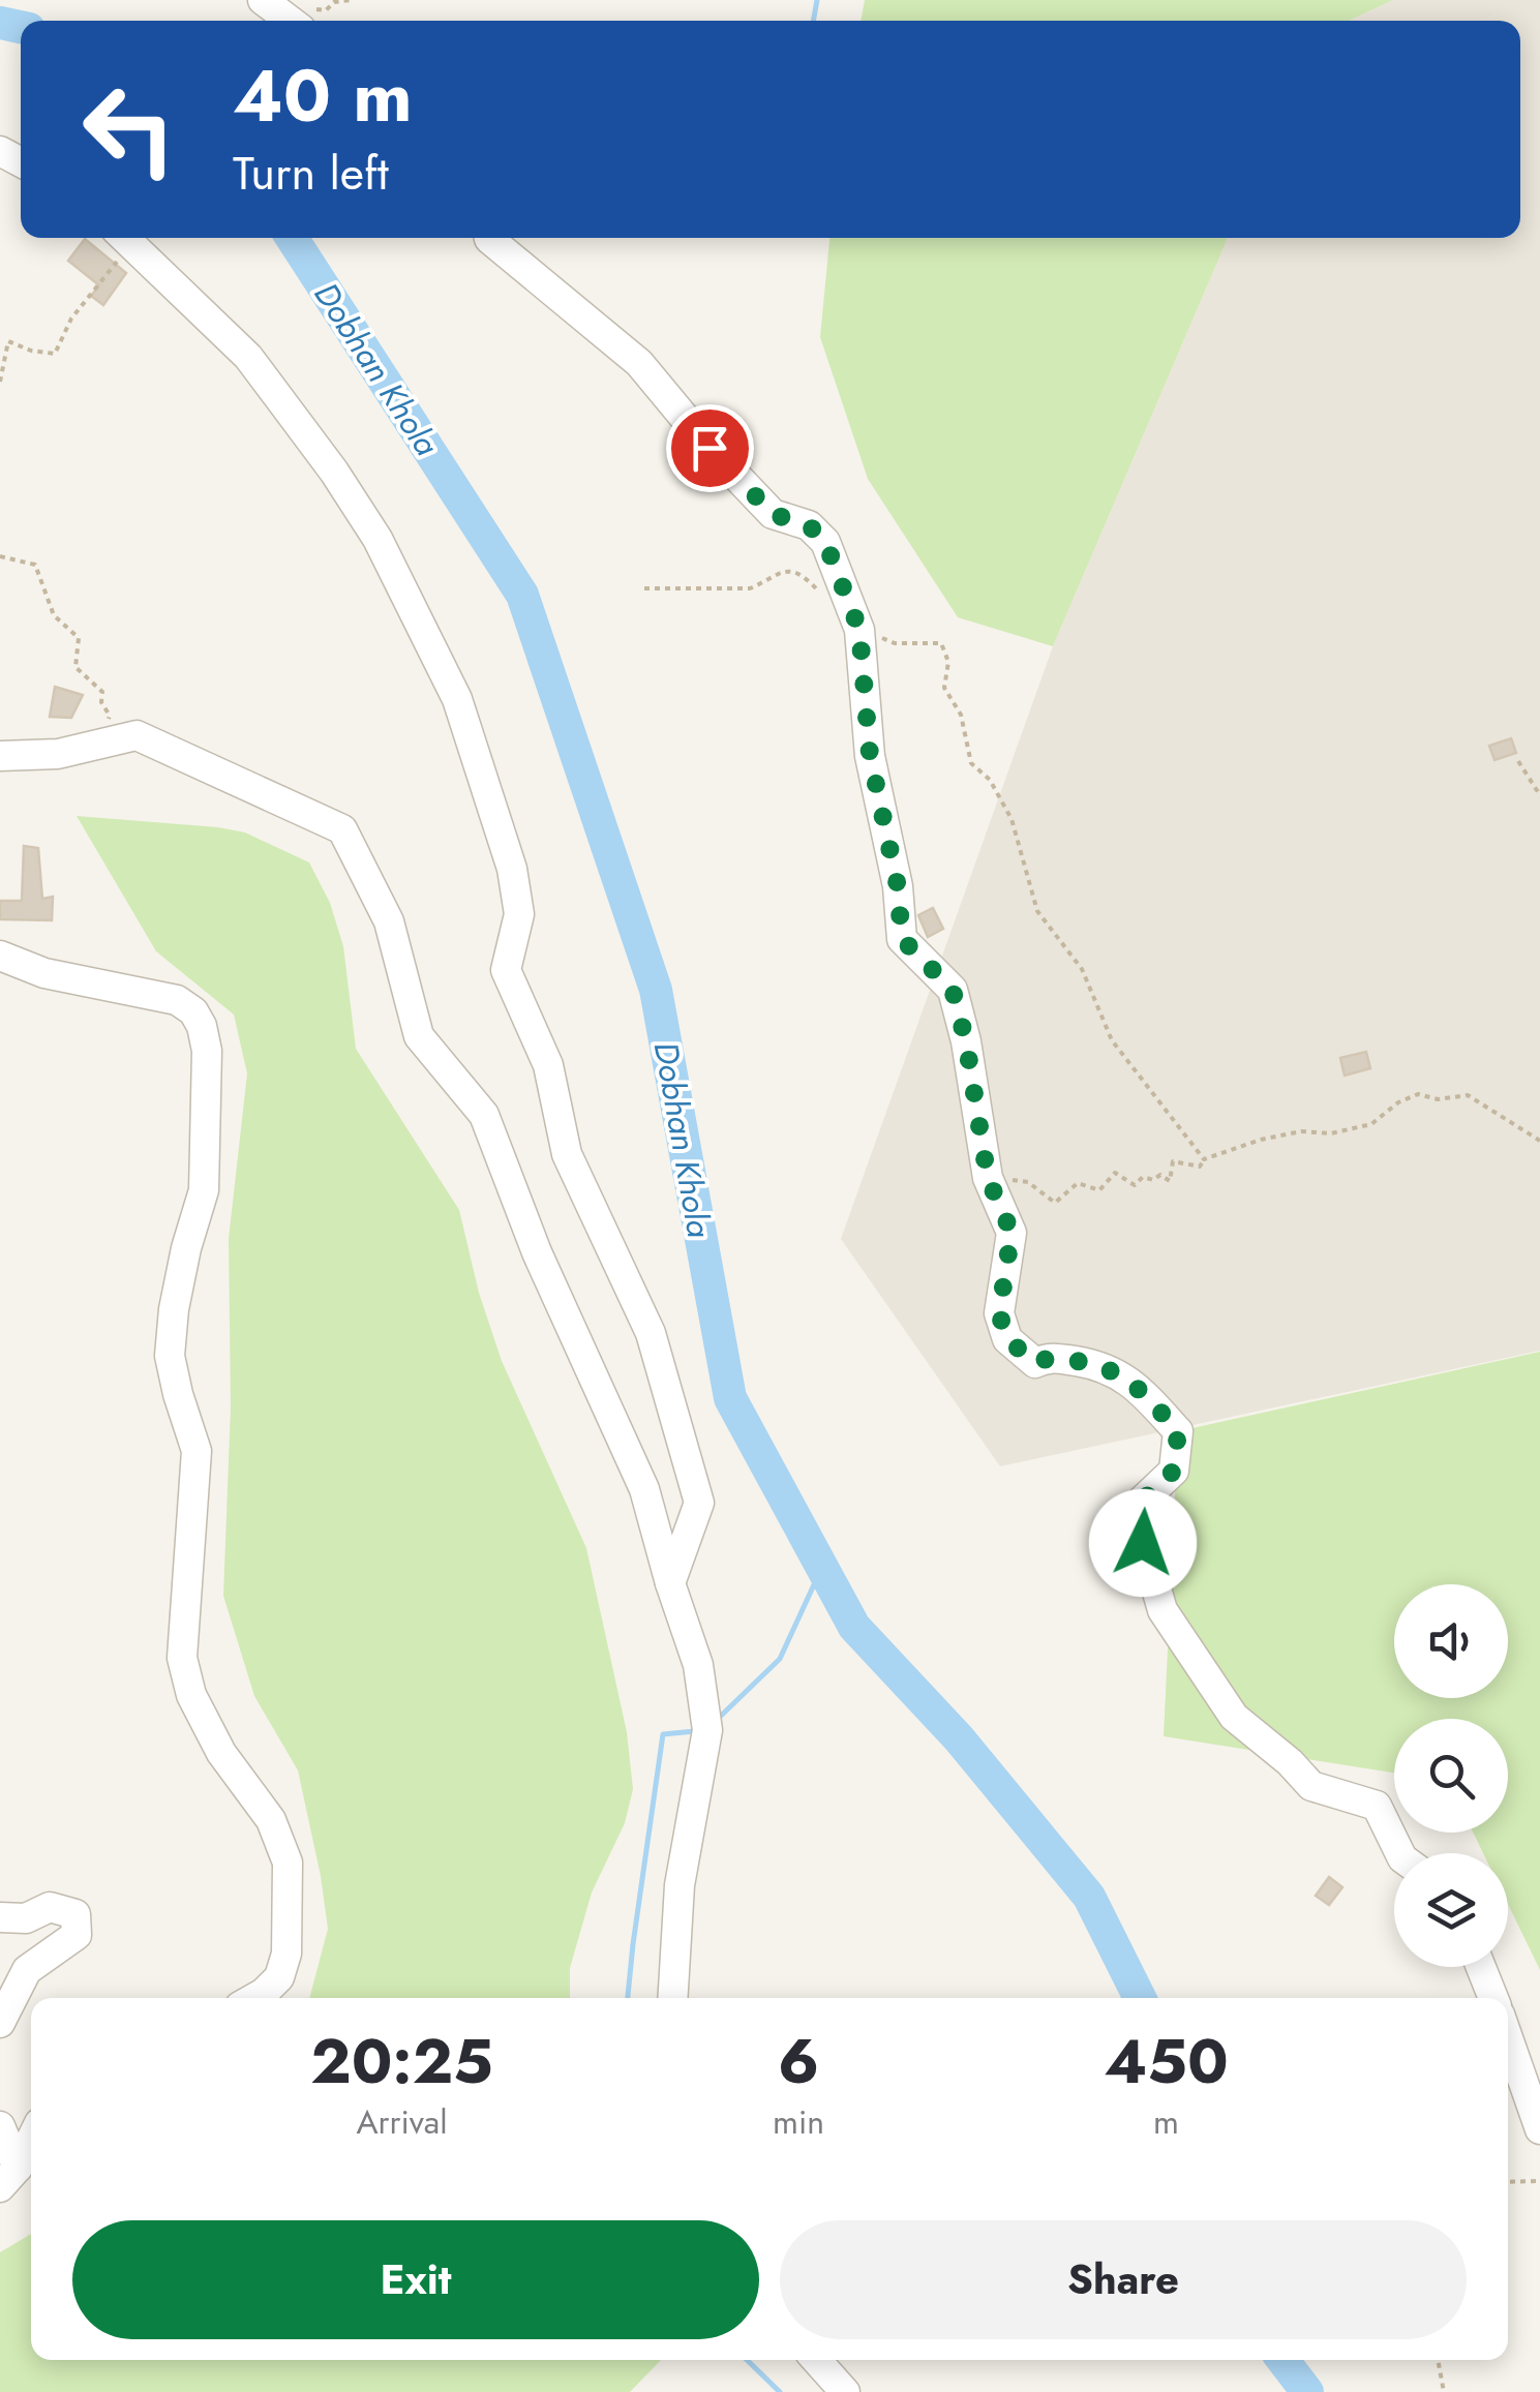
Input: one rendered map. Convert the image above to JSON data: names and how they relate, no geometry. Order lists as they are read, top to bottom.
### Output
{
  "water": ["Dobhan Khola"],
  "page": {
    "turn": ["40 m", "Turn left"],
    "eta": [
      "20:25",
      "Arrival",
      "6",
      "min",
      "450",
      "m"
    ],
    "buttons": ["Exit", "Share"]
  }
}
